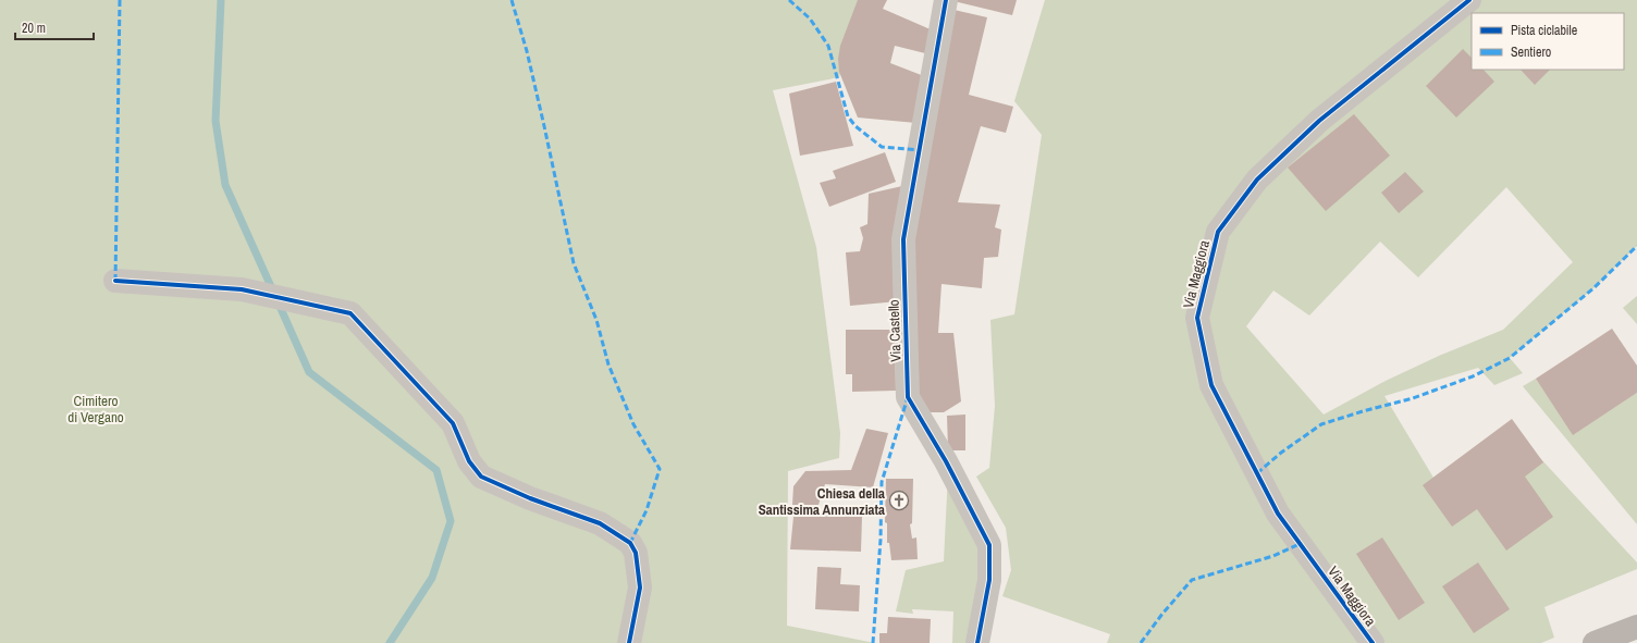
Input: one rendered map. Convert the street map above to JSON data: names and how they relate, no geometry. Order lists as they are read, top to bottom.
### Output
{
  "streets": {
    "street": ["Via Maggiora", "Via Castello"]
  },
  "parks": ["Cimitero di Vergano"],
  "places": {
    "church": ["Chiesa della Santissima Annunziata"]
  },
  "legend": ["Pista ciclabile", "Sentiero"],
  "scale_bar": "20 m"
}
